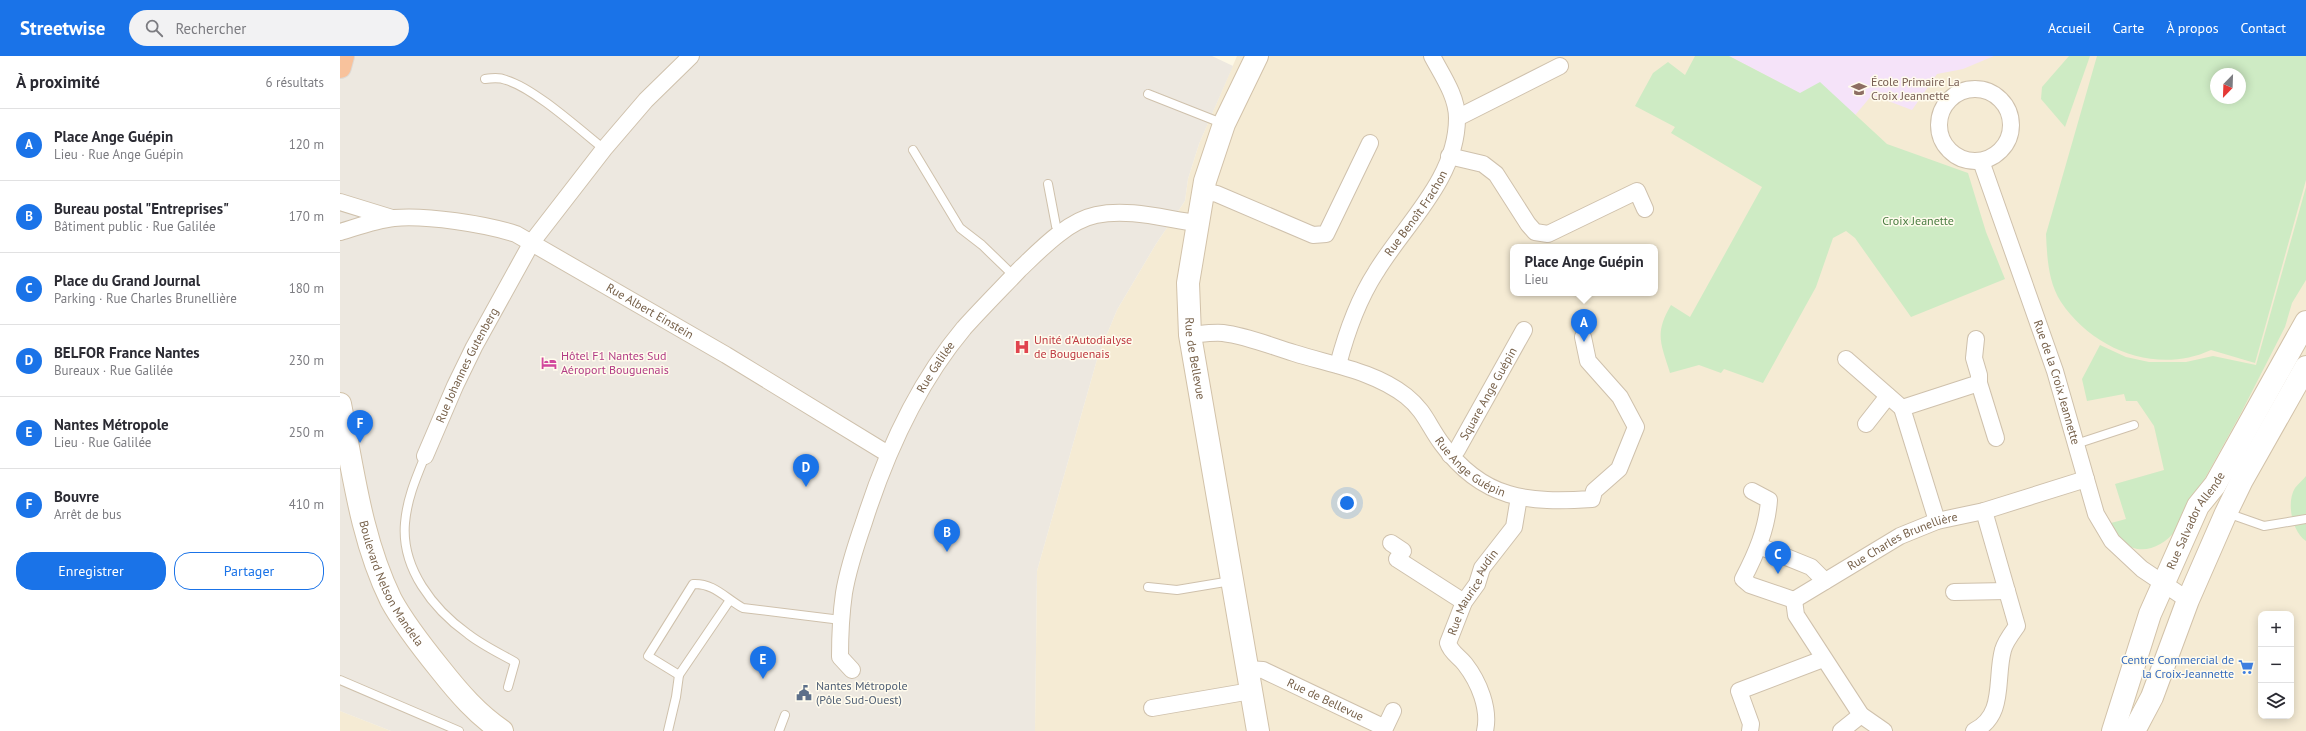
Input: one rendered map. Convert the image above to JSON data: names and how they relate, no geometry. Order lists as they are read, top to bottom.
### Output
{
  "streets": {
    "street": [
      "Rue Benoît Frachon",
      "Rue Albert Einstein",
      "Rue de Bellevue",
      "Rue Johannes Gutenberg",
      "Rue Galilée",
      "Rue de la Croix Jeannette",
      "Square Ange Guépin",
      "Rue Ange Guépin",
      "Rue Salvador Allende",
      "Rue Charles Brunellière",
      "Boulevard Nelson Mandela",
      "Rue Maurice Audin"
    ]
  },
  "crossings": [
    ["Rue Benoît Frachon", "Rue Ange Guépin"],
    ["Rue Albert Einstein", "Rue Johannes Gutenberg"],
    ["Rue Albert Einstein", "Rue Galilée"],
    ["Rue de Bellevue", "Rue Galilée"],
    ["Rue de Bellevue", "Rue Ange Guépin"],
    ["Rue de la Croix Jeannette", "Rue Salvador Allende"],
    ["Rue de la Croix Jeannette", "Rue Charles Brunellière"],
    ["Square Ange Guépin", "Rue Ange Guépin"],
    ["Rue Ange Guépin", "Rue Maurice Audin"]
  ],
  "parks": ["Croix Jeanette"],
  "places": {
    "school or university": ["École Primaire La Croix Jeannette"],
    "hospital": ["Unité d'Autodialyse de Bouguenais"],
    "hotel": ["Hôtel F1 Nantes Sud Aéroport Bouguenais"],
    "supermarket": ["Centre Commercial de la Croix-Jeannette"],
    "public building": ["Nantes Métropole (Pôle Sud-Ouest)"]
  },
  "north": "bottom left",
  "page": {
    "header": "Streetwise",
    "search": "Rechercher",
    "nav": [
      "Accueil",
      "Carte",
      "À propos",
      "Contact"
    ],
    "heading": ["À proximité", "6 résultats"],
    "list": [
      {
        "mark": "A",
        "name": "Place Ange Guépin",
        "note": "Lieu · Rue Ange Guépin",
        "value": "120 m"
      },
      {
        "mark": "B",
        "name": "Bureau postal \"Entreprises\"",
        "note": "Bâtiment public · Rue Galilée",
        "value": "170 m"
      },
      {
        "mark": "C",
        "name": "Place du Grand Journal",
        "note": "Parking · Rue Charles Brunellière",
        "value": "180 m"
      },
      {
        "mark": "D",
        "name": "BELFOR France Nantes",
        "note": "Bureaux · Rue Galilée",
        "value": "230 m"
      },
      {
        "mark": "E",
        "name": "Nantes Métropole",
        "note": "Lieu · Rue Galilée",
        "value": "250 m"
      },
      {
        "mark": "F",
        "name": "Bouvre",
        "note": "Arrêt de bus",
        "value": "410 m"
      }
    ],
    "popup": ["Place Ange Guépin", "Lieu"],
    "pins": [
      "A",
      "F",
      "D",
      "B",
      "C",
      "E"
    ],
    "buttons": ["Enregistrer", "Partager"],
    "map_buttons": ["+", "−"]
  }
}
